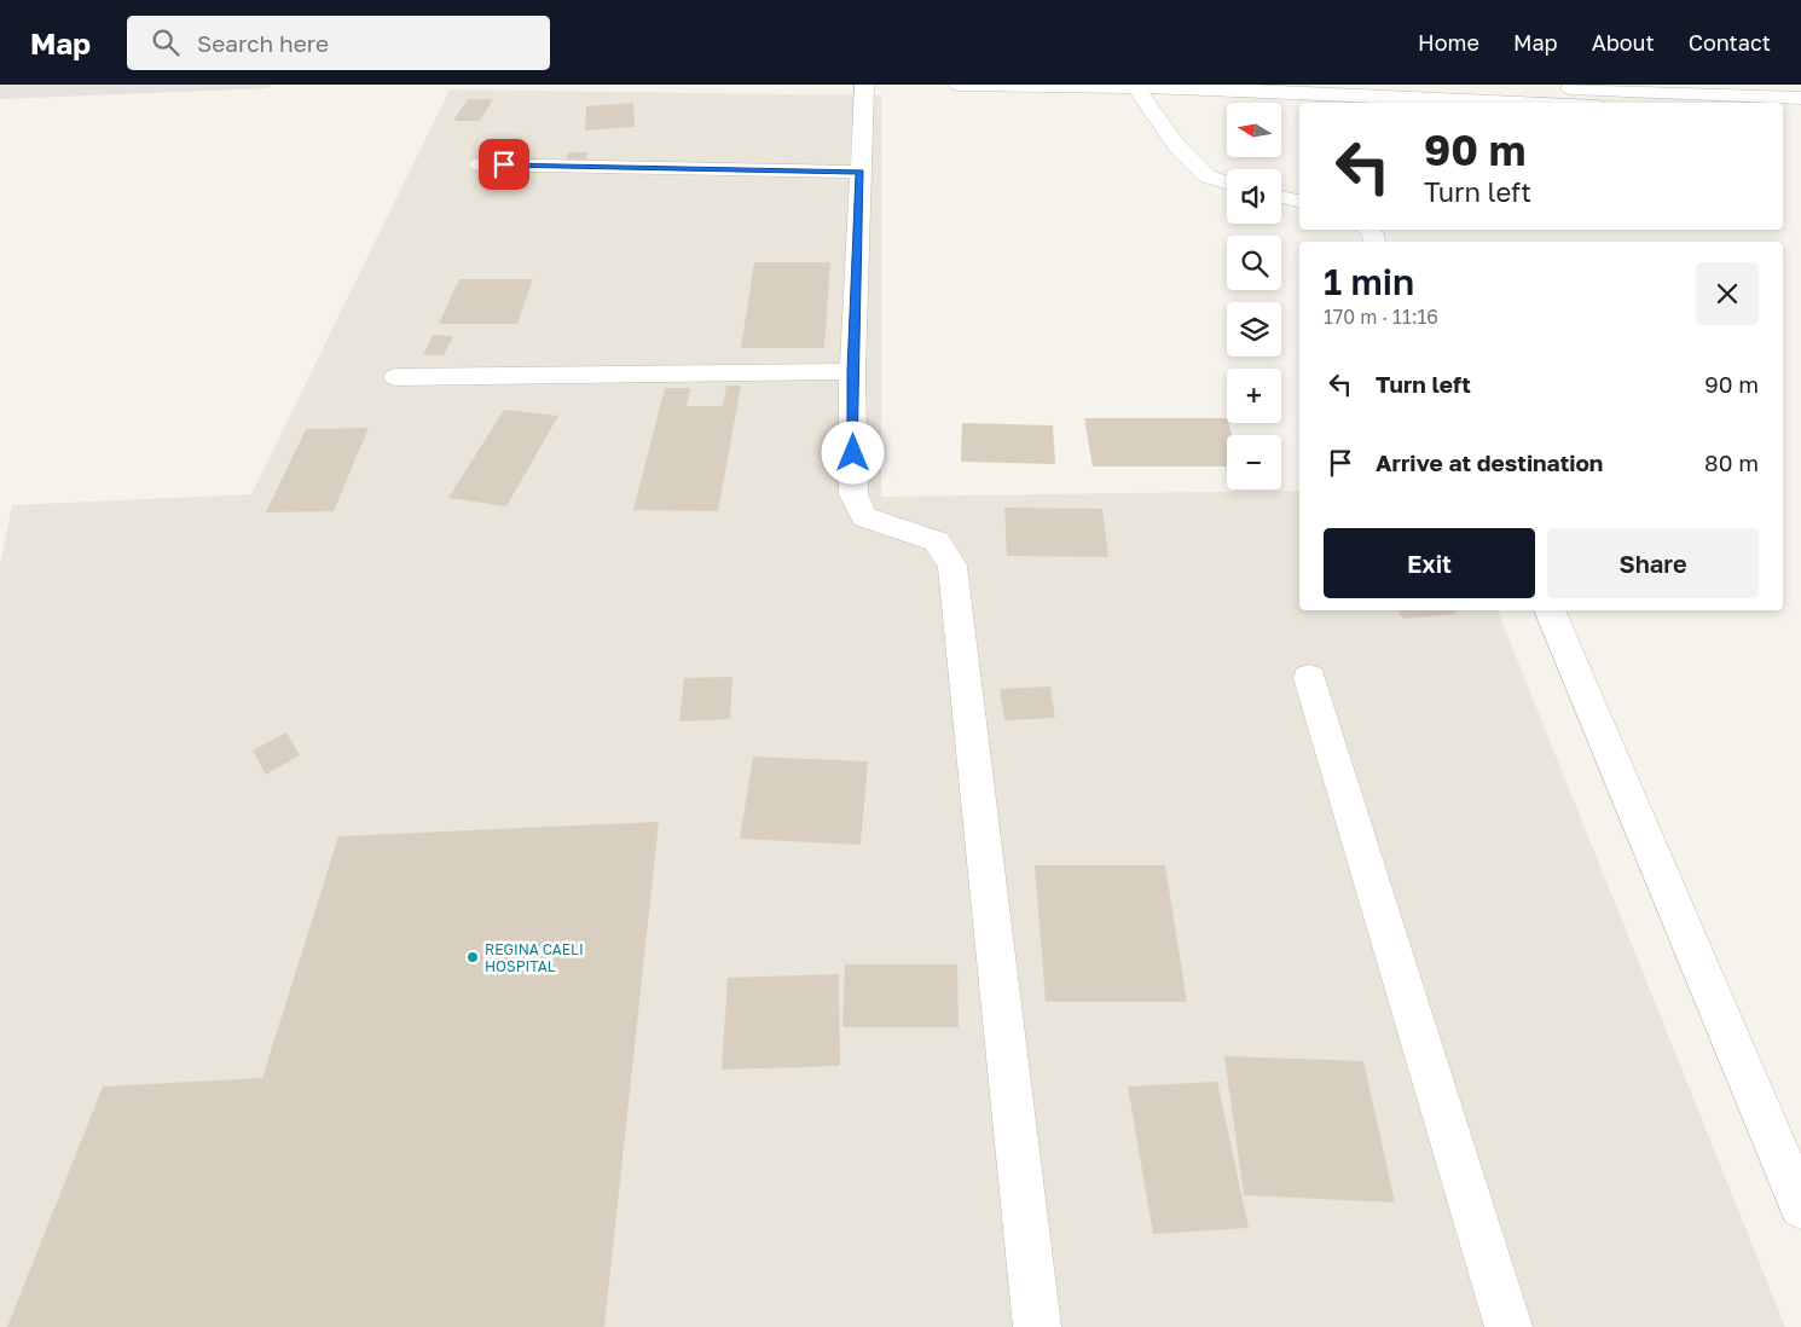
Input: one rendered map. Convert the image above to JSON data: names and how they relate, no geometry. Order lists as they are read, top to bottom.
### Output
{
  "places": ["REGINA CAELI HOSPITAL"],
  "north": "left",
  "page": {
    "header": "Map",
    "search": "Search here",
    "nav": [
      "Home",
      "Map",
      "About",
      "Contact"
    ],
    "map_buttons": ["+", "−"],
    "turn": ["90 m", "Turn left"],
    "heading": ["1 min", "170 m · 11:16"],
    "list": [
      {
        "name": "Turn left",
        "value": "90 m"
      },
      {
        "name": "Arrive at destination",
        "value": "80 m"
      }
    ],
    "buttons": ["Exit", "Share"]
  }
}
